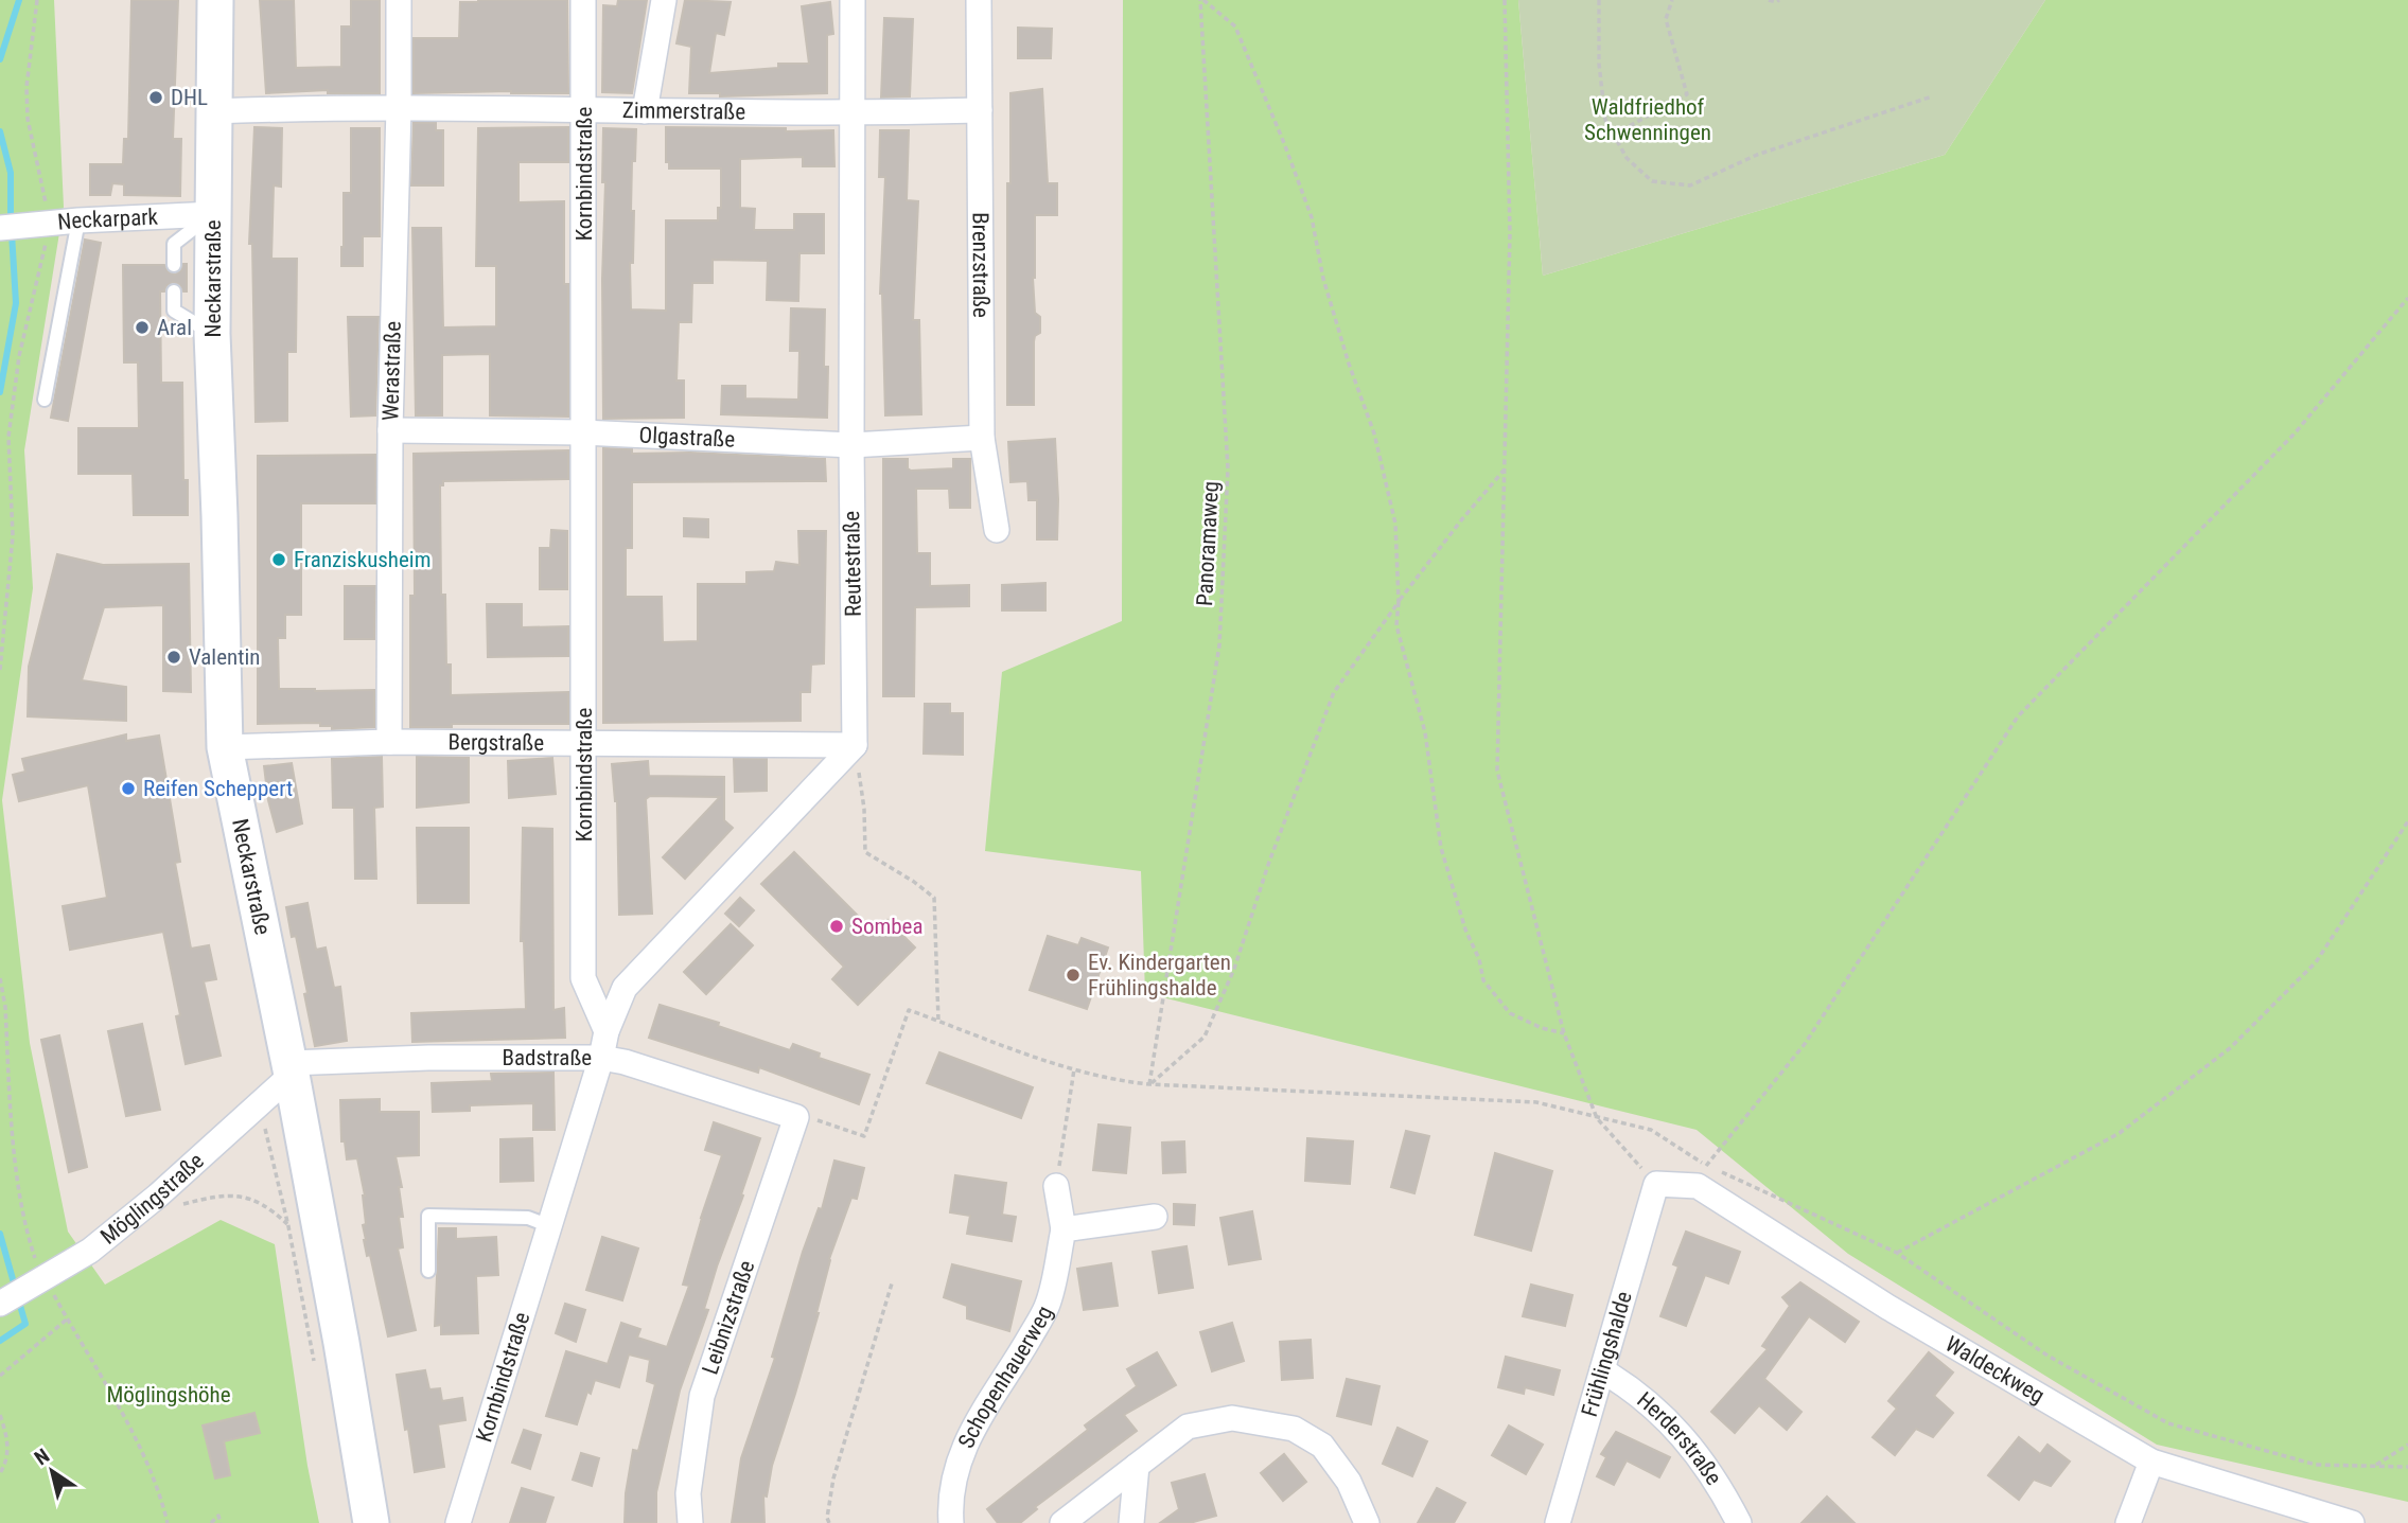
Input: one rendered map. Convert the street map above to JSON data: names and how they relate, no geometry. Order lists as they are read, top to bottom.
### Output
{
  "streets": {
    "main road": ["Neckarstraße"],
    "street": [
      "Zimmerstraße",
      "Kornbindstraße",
      "Neckarpark",
      "Brenzstraße",
      "Werastraße",
      "Olgastraße",
      "Reutestraße",
      "Bergstraße",
      "Badstraße",
      "Möglingstraße",
      "Leibnizstraße",
      "Frühlingshalde",
      "Waldeckweg",
      "Schopenhauerweg",
      "Herderstraße"
    ],
    "path": ["Panoramaweg"]
  },
  "crossings": [
    ["Zimmerstraße", "Kornbindstraße"],
    ["Zimmerstraße", "Brenzstraße"],
    ["Zimmerstraße", "Neckarstraße"],
    ["Zimmerstraße", "Werastraße"],
    ["Zimmerstraße", "Reutestraße"],
    ["Kornbindstraße", "Olgastraße"],
    ["Kornbindstraße", "Bergstraße"],
    ["Kornbindstraße", "Badstraße"],
    ["Neckarpark", "Neckarstraße"],
    ["Brenzstraße", "Olgastraße"],
    ["Neckarstraße", "Bergstraße"],
    ["Neckarstraße", "Badstraße"],
    ["Neckarstraße", "Möglingstraße"],
    ["Werastraße", "Olgastraße"],
    ["Werastraße", "Bergstraße"],
    ["Olgastraße", "Reutestraße"],
    ["Reutestraße", "Bergstraße"],
    ["Badstraße", "Möglingstraße"],
    ["Badstraße", "Leibnizstraße"],
    ["Frühlingshalde", "Waldeckweg"],
    ["Frühlingshalde", "Herderstraße"]
  ],
  "parks": ["Waldfriedhof Schwenningen", "Möglingshöhe"],
  "places": [
    "DHL",
    "Aral",
    "Franziskusheim",
    "Valentin",
    "Reifen Scheppert",
    "Sombea",
    "Ev. Kindergarten Frühlingshalde"
  ],
  "north": "top left"
}
